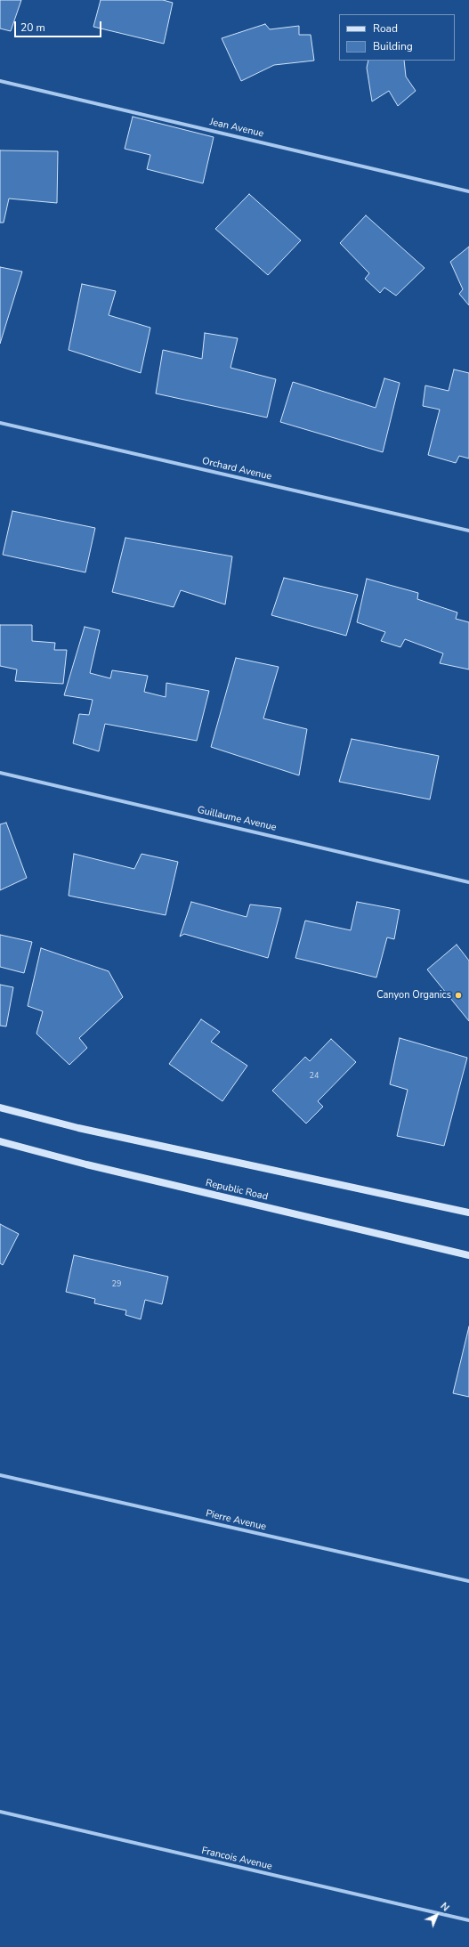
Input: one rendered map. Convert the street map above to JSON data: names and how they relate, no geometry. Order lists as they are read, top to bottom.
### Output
{
  "streets": {
    "main road": ["Republic Road"],
    "street": [
      "Jean Avenue",
      "Orchard Avenue",
      "Guillaume Avenue",
      "Pierre Avenue",
      "Francois Avenue"
    ]
  },
  "places": ["Canyon Organics"],
  "house_numbers": ["24", "29"],
  "legend": ["Road", "Building"],
  "scale_bar": "20 m",
  "north": "top right"
}
